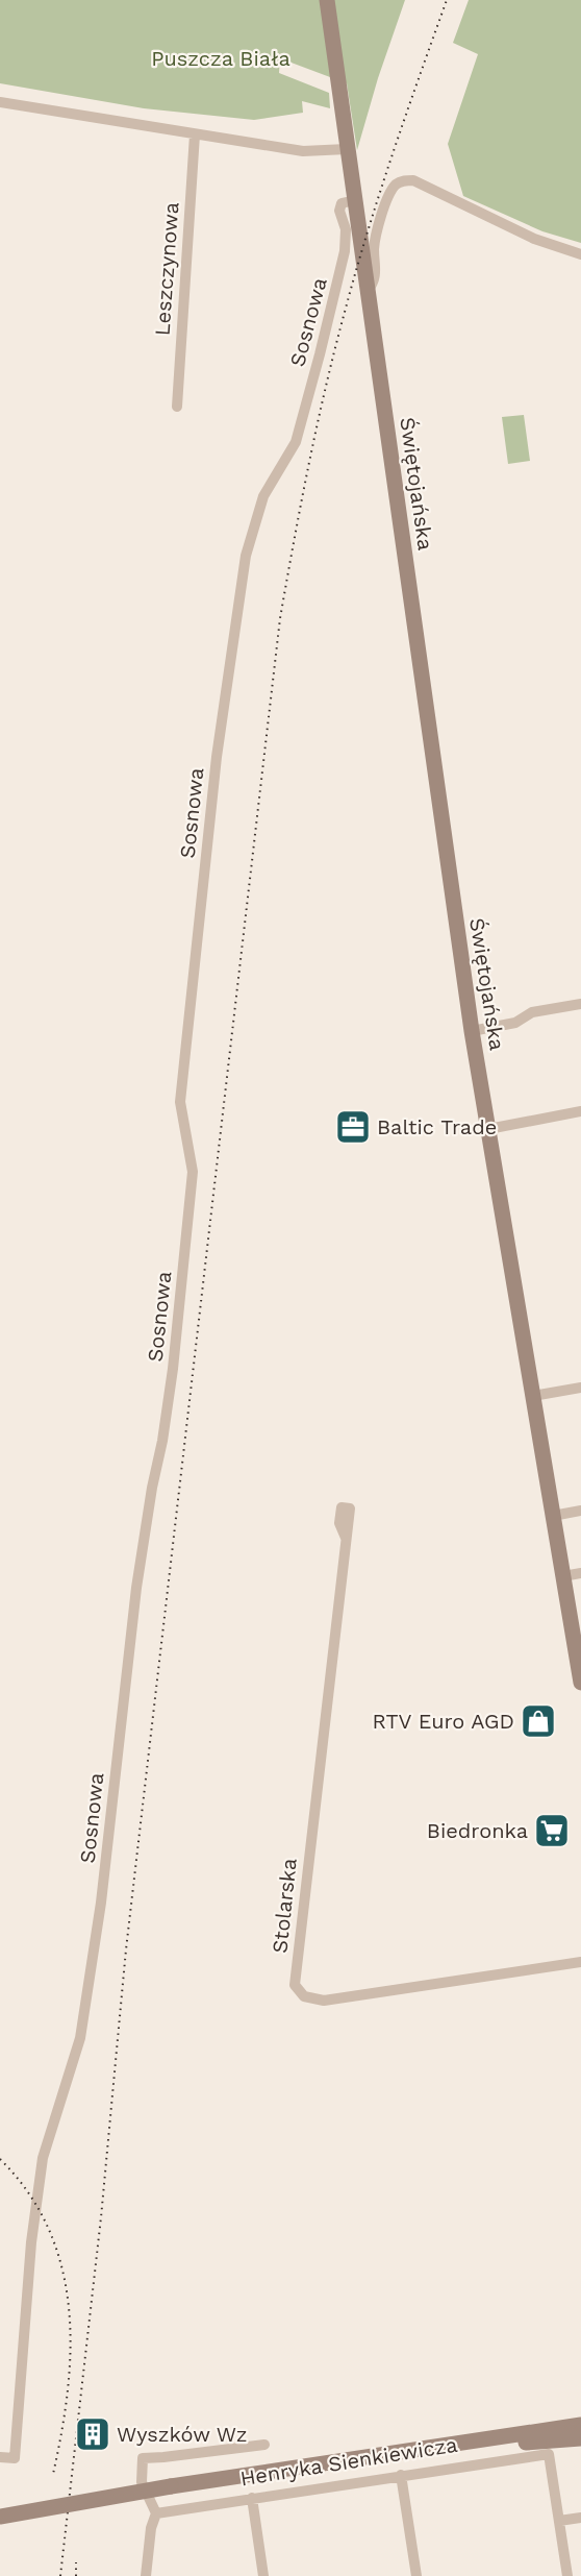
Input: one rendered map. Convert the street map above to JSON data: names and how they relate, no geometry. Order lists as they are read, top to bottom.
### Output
{
  "streets": {
    "street": [
      "Leszczynowa",
      "Sosnowa",
      "Świętojańska",
      "Stolarska",
      "Henryka Sienkiewicza"
    ]
  },
  "crossings": [
    ["Sosnowa", "Świętojańska"]
  ],
  "parks": ["Puszcza Biała"],
  "places": {
    "office": ["Baltic Trade"],
    "shop": ["RTV Euro AGD"],
    "supermarket": ["Biedronka"],
    "building": ["Wyszków Wz"]
  }
}
